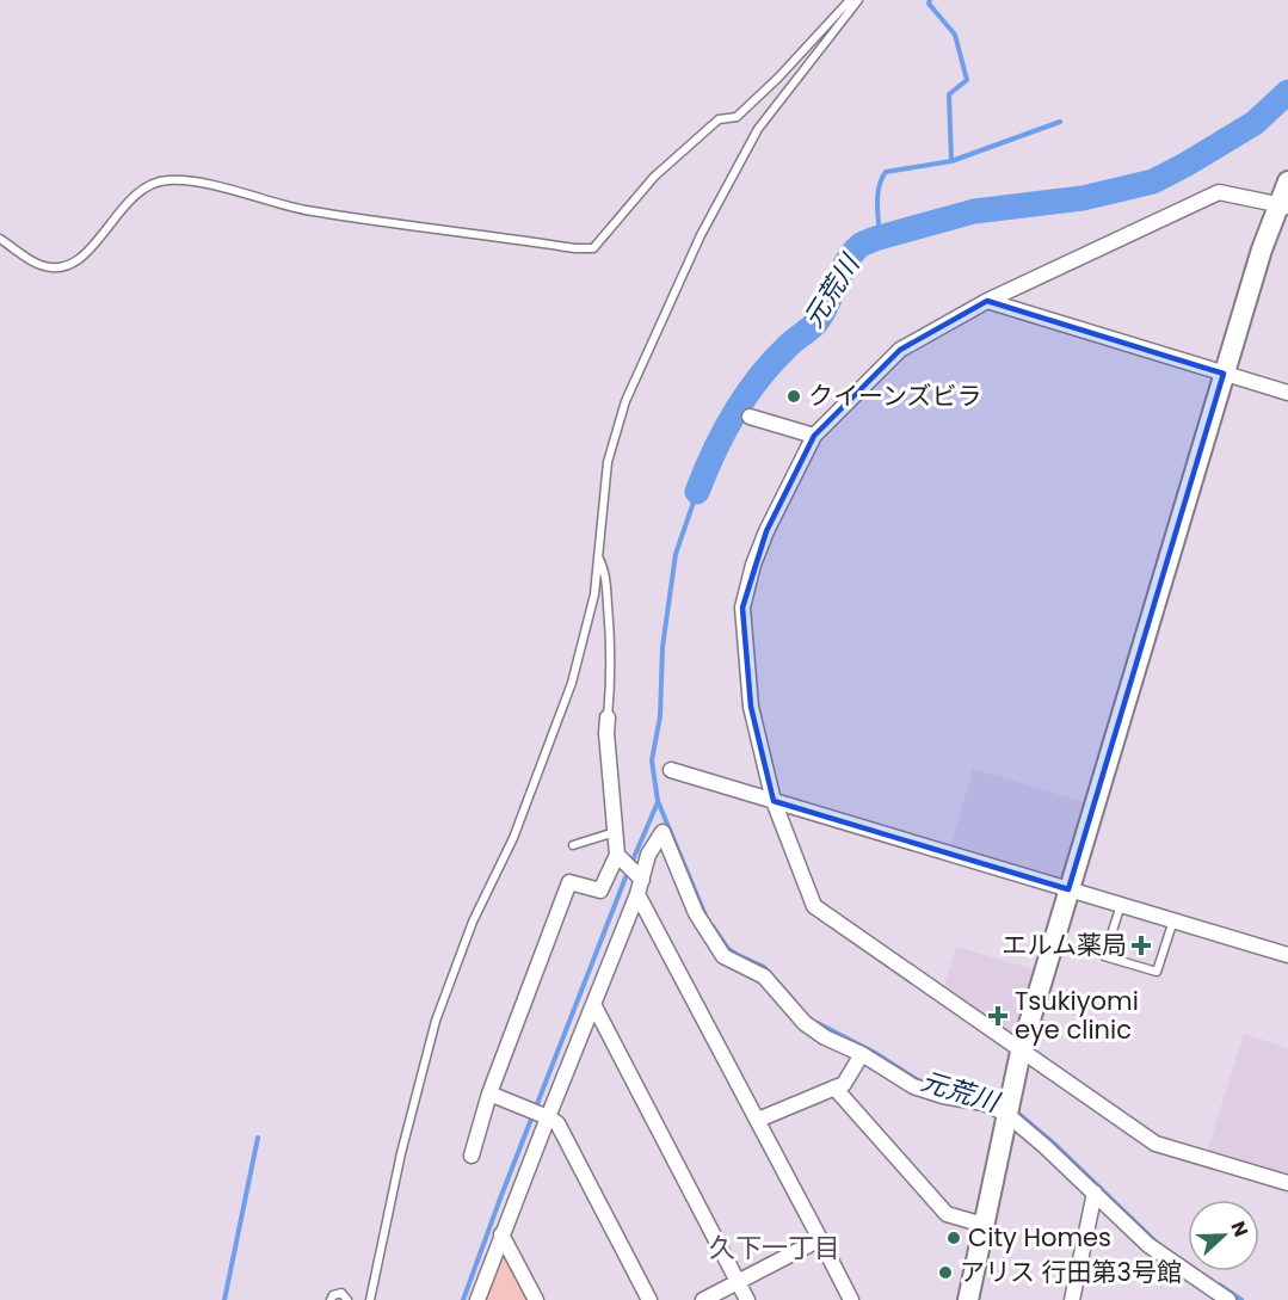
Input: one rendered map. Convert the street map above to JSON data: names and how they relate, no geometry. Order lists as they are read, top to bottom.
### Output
{
  "districts": ["久下一丁目"],
  "water": ["元荒川"],
  "places": {
    "other": ["クイーンズビラ", "City Homes", "アリス 行田第3号館"],
    "health": ["エルム薬局", "Tsukiyomi eye clinic"]
  },
  "north": "right"
}
